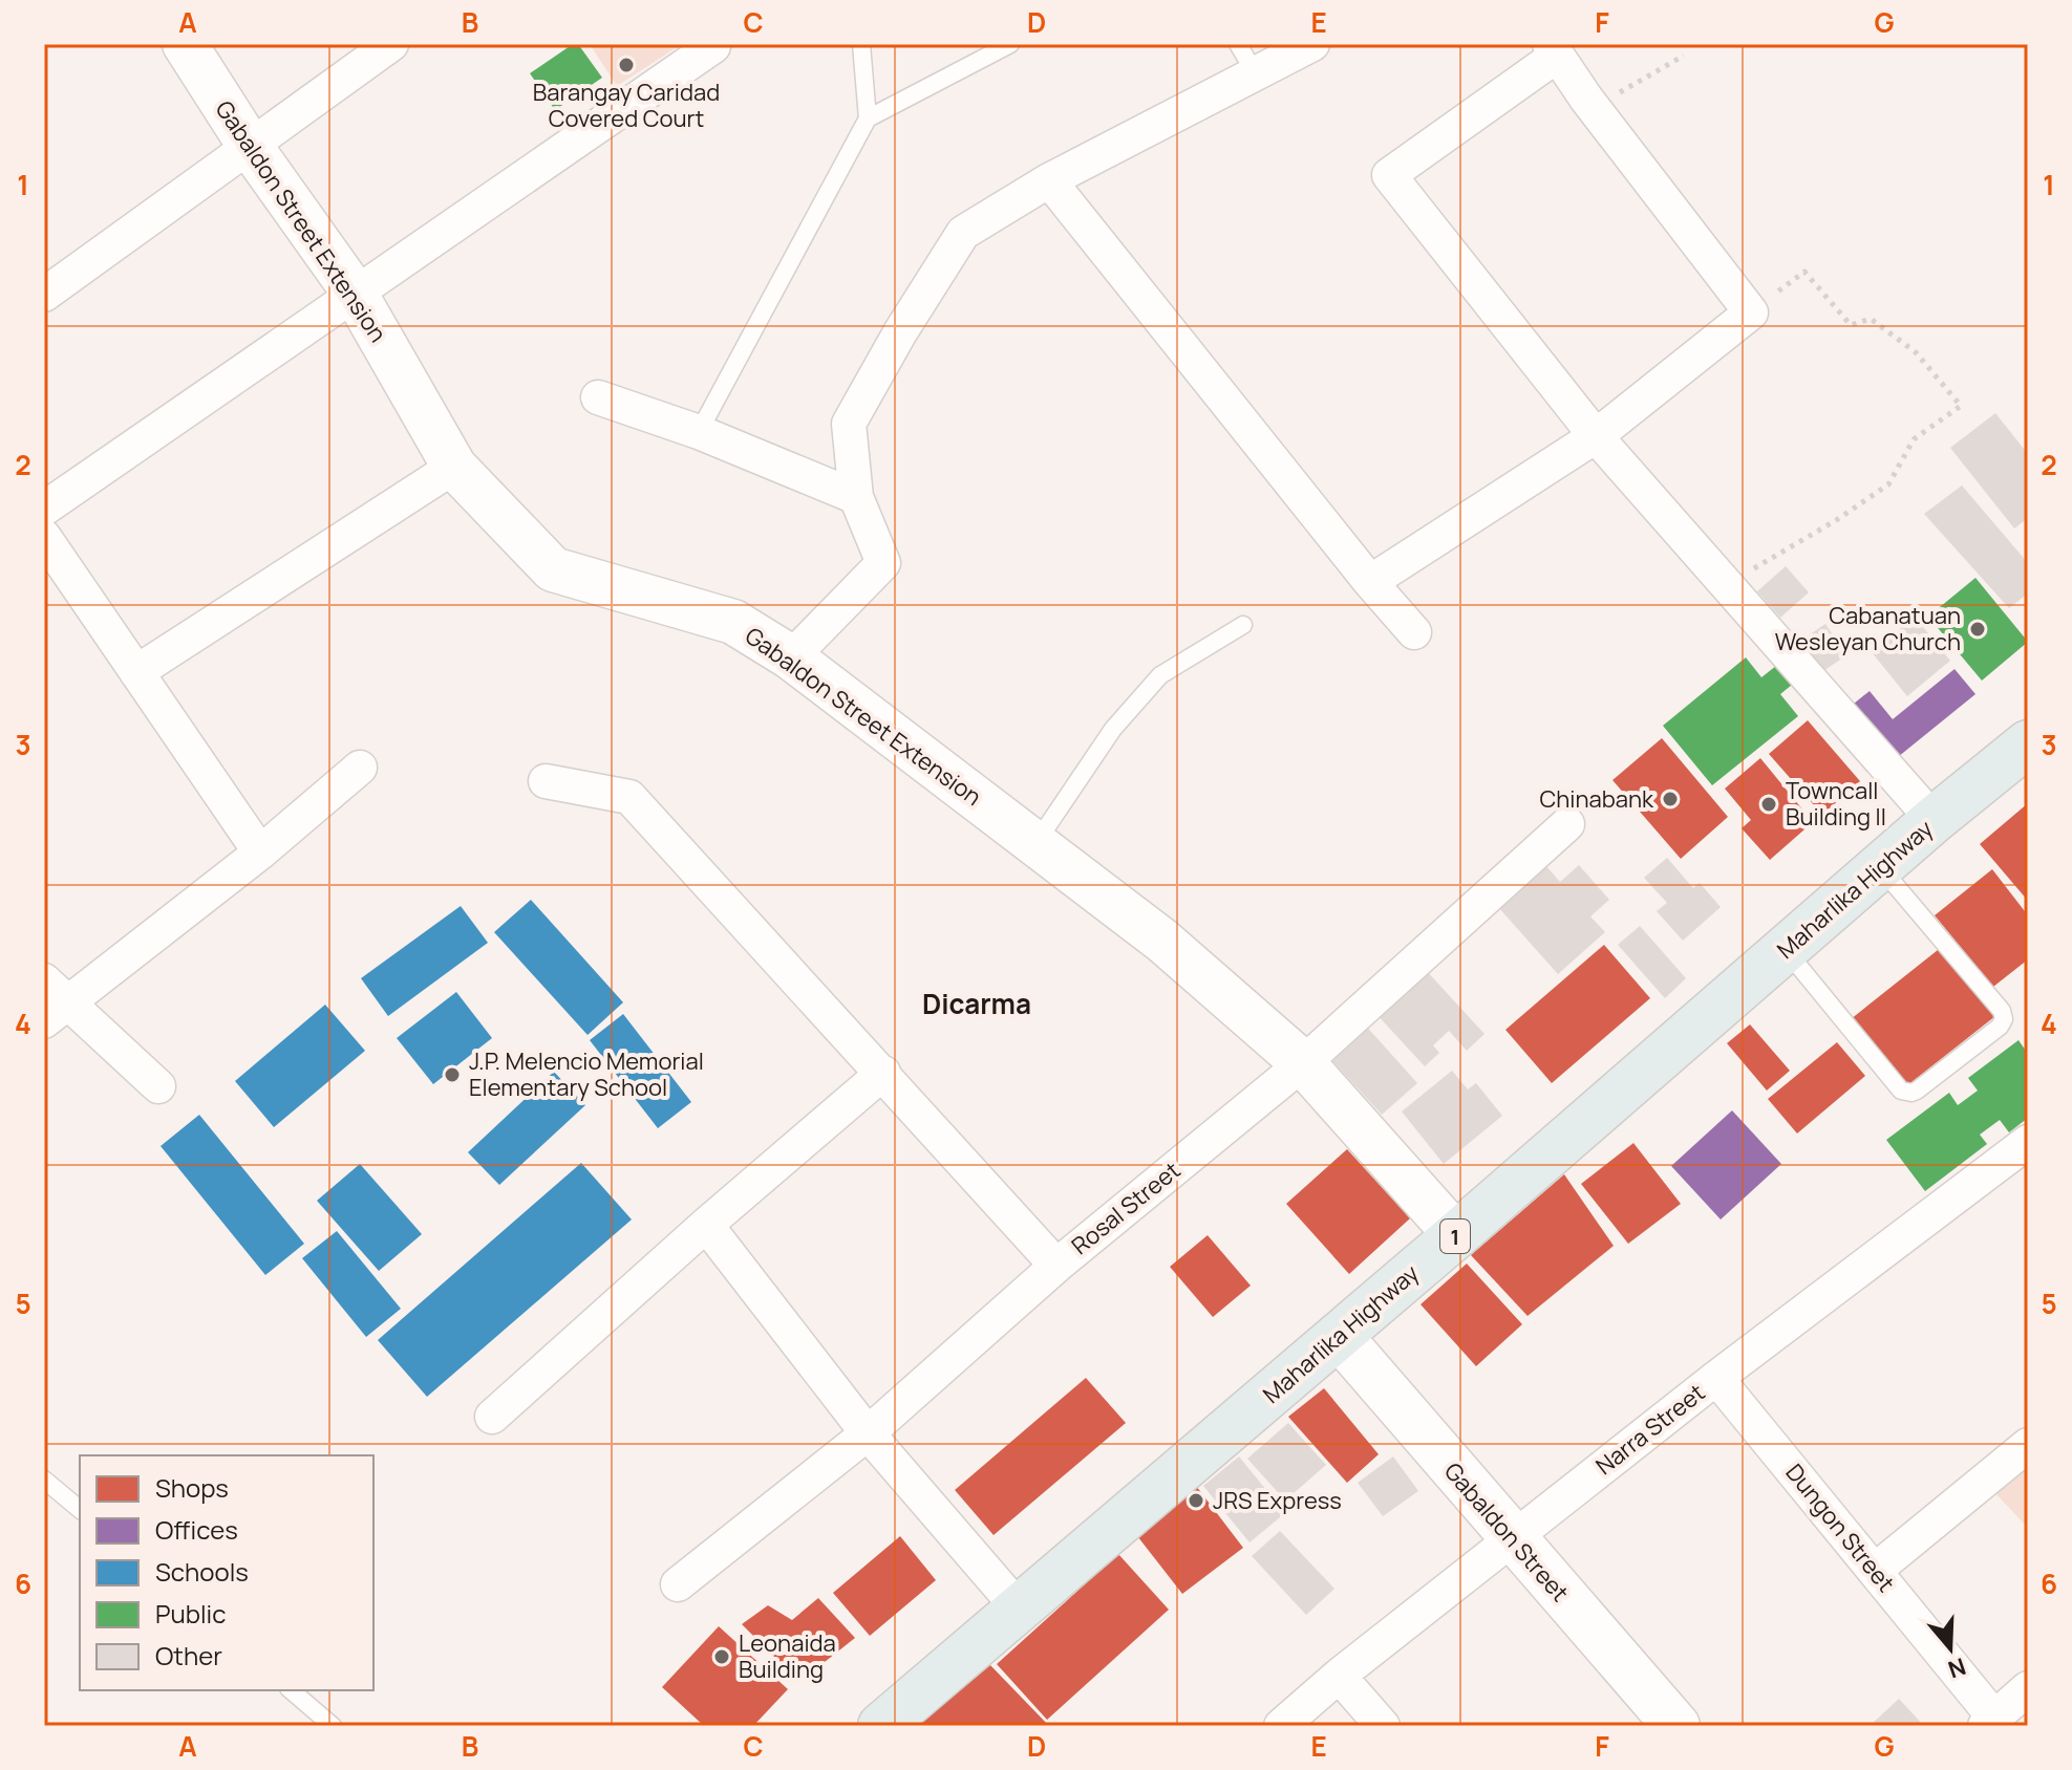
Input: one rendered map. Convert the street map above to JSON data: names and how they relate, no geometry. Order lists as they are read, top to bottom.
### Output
{
  "streets": {
    "main road": ["Maharlika Highway", "1", "Gabaldon Street"],
    "street": [
      "Gabaldon Street Extension",
      "Rosal Street",
      "Narra Street",
      "Dungon Street"
    ]
  },
  "crossings": [
    ["Gabaldon Street Extension", "Maharlika Highway"],
    ["Gabaldon Street Extension", "Rosal Street"],
    ["Maharlika Highway", "Gabaldon Street"],
    ["Narra Street", "Dungon Street"],
    ["Narra Street", "Gabaldon Street"]
  ],
  "districts": ["Dicarma"],
  "places": [
    "Barangay Caridad Covered Court",
    "Cabanatuan Wesleyan Church",
    "Chinabank",
    "Towncall Building II",
    "J.P. Melencio Memorial Elementary School",
    "JRS Express",
    "Leonaida Building"
  ],
  "legend": [
    "Shops",
    "Offices",
    "Schools",
    "Public",
    "Other"
  ],
  "north": "bottom",
  "grid": {
    "columns": [
      "A",
      "B",
      "C",
      "D",
      "E",
      "F",
      "G"
    ],
    "rows": [
      "1",
      "2",
      "3",
      "4",
      "5",
      "6"
    ]
  }
}
